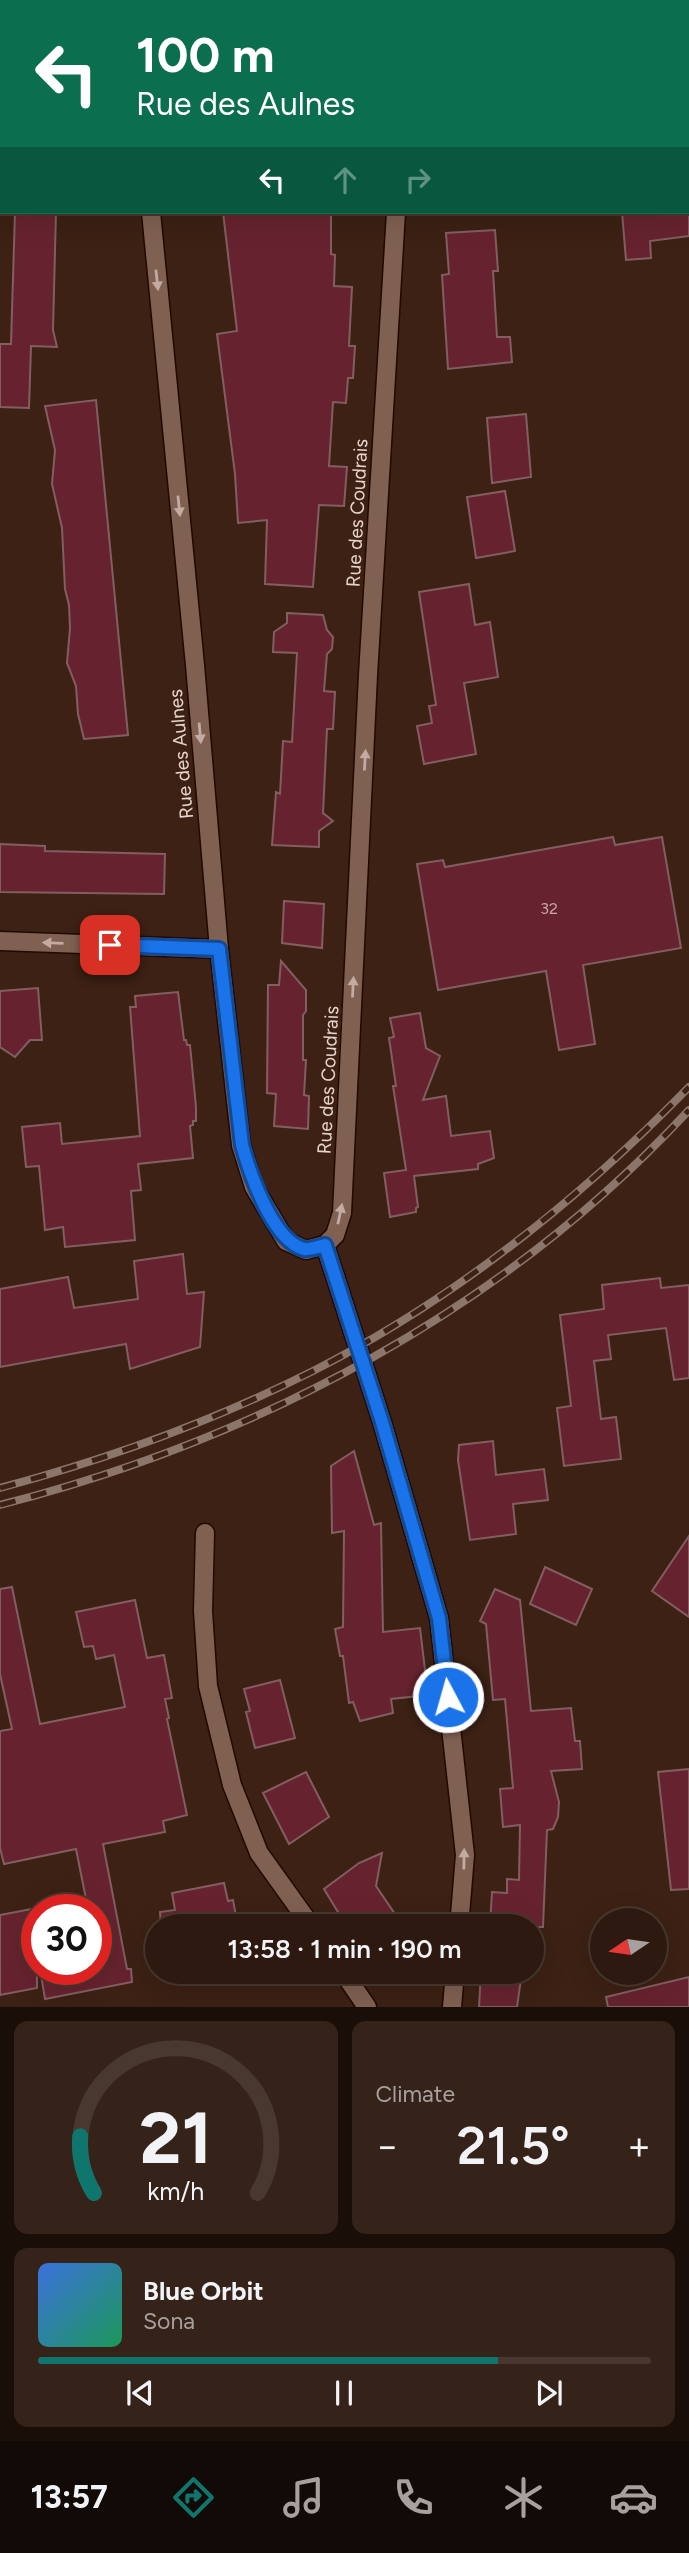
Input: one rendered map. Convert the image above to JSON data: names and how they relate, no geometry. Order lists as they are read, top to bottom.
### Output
{
  "streets": {
    "street": ["Rue des Coudrais", "Rue des Aulnes"]
  },
  "crossings": [
    ["Rue des Coudrais", "Rue des Aulnes"]
  ],
  "one_way": ["Rue des Coudrais", "Rue des Aulnes"],
  "house_numbers": ["32"],
  "north": "left",
  "page": {
    "turn": ["100 m", "Rue des Aulnes"],
    "limit": "30",
    "trip": "13:58 · 1 min · 190 m",
    "tile": "Climate",
    "heat": ["−", "21.5°", "+"],
    "song": ["Blue Orbit", "Sona"],
    "tabs": "13:57",
    "gauge": ["21", "km/h"]
  }
}
